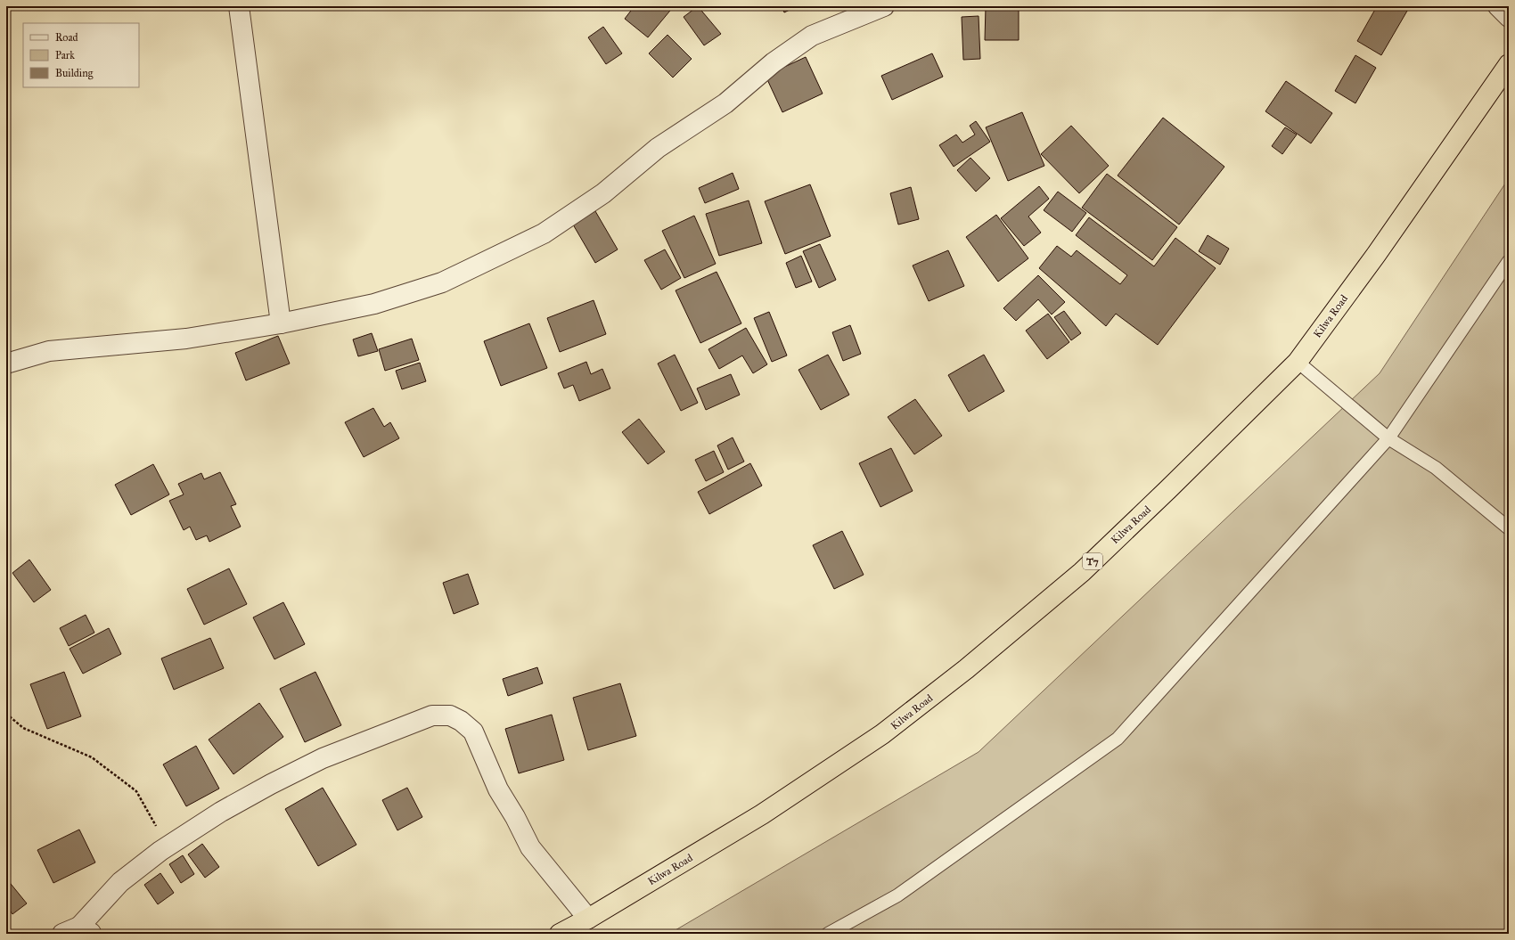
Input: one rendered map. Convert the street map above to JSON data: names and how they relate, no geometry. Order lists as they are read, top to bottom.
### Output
{
  "streets": {
    "highway": ["Kilwa Road", "T7"]
  },
  "legend": ["Road", "Park", "Building"]
}
